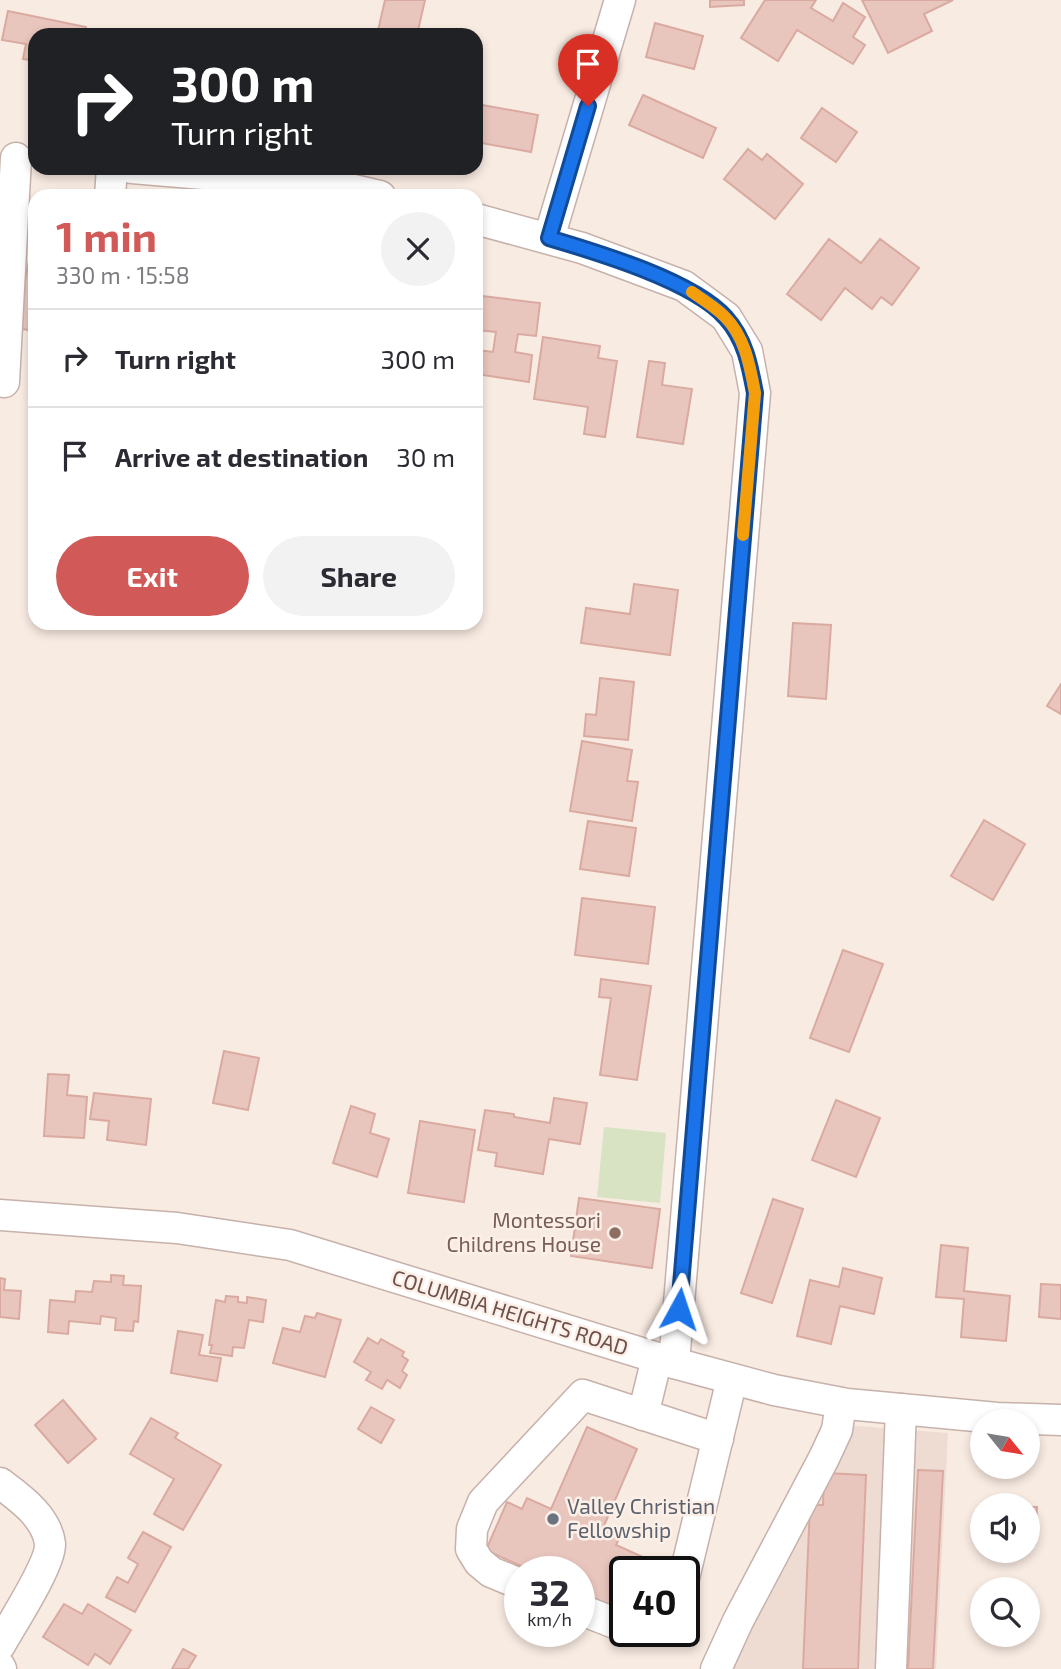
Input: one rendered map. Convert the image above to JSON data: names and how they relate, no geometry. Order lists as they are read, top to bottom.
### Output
{
  "streets": {
    "street": ["COLUMBIA HEIGHTS ROAD"]
  },
  "places": ["Montessori Childrens House", "Valley Christian Fellowship"],
  "north": "bottom right",
  "page": {
    "turn": ["300 m", "Turn right"],
    "heading": ["1 min", "330 m · 15:58"],
    "list": [
      {
        "name": "Turn right",
        "value": "300 m"
      },
      {
        "name": "Arrive at destination",
        "value": "30 m"
      }
    ],
    "buttons": ["Exit", "Share"],
    "speed": "32 km/h",
    "limit": "40"
  }
}
